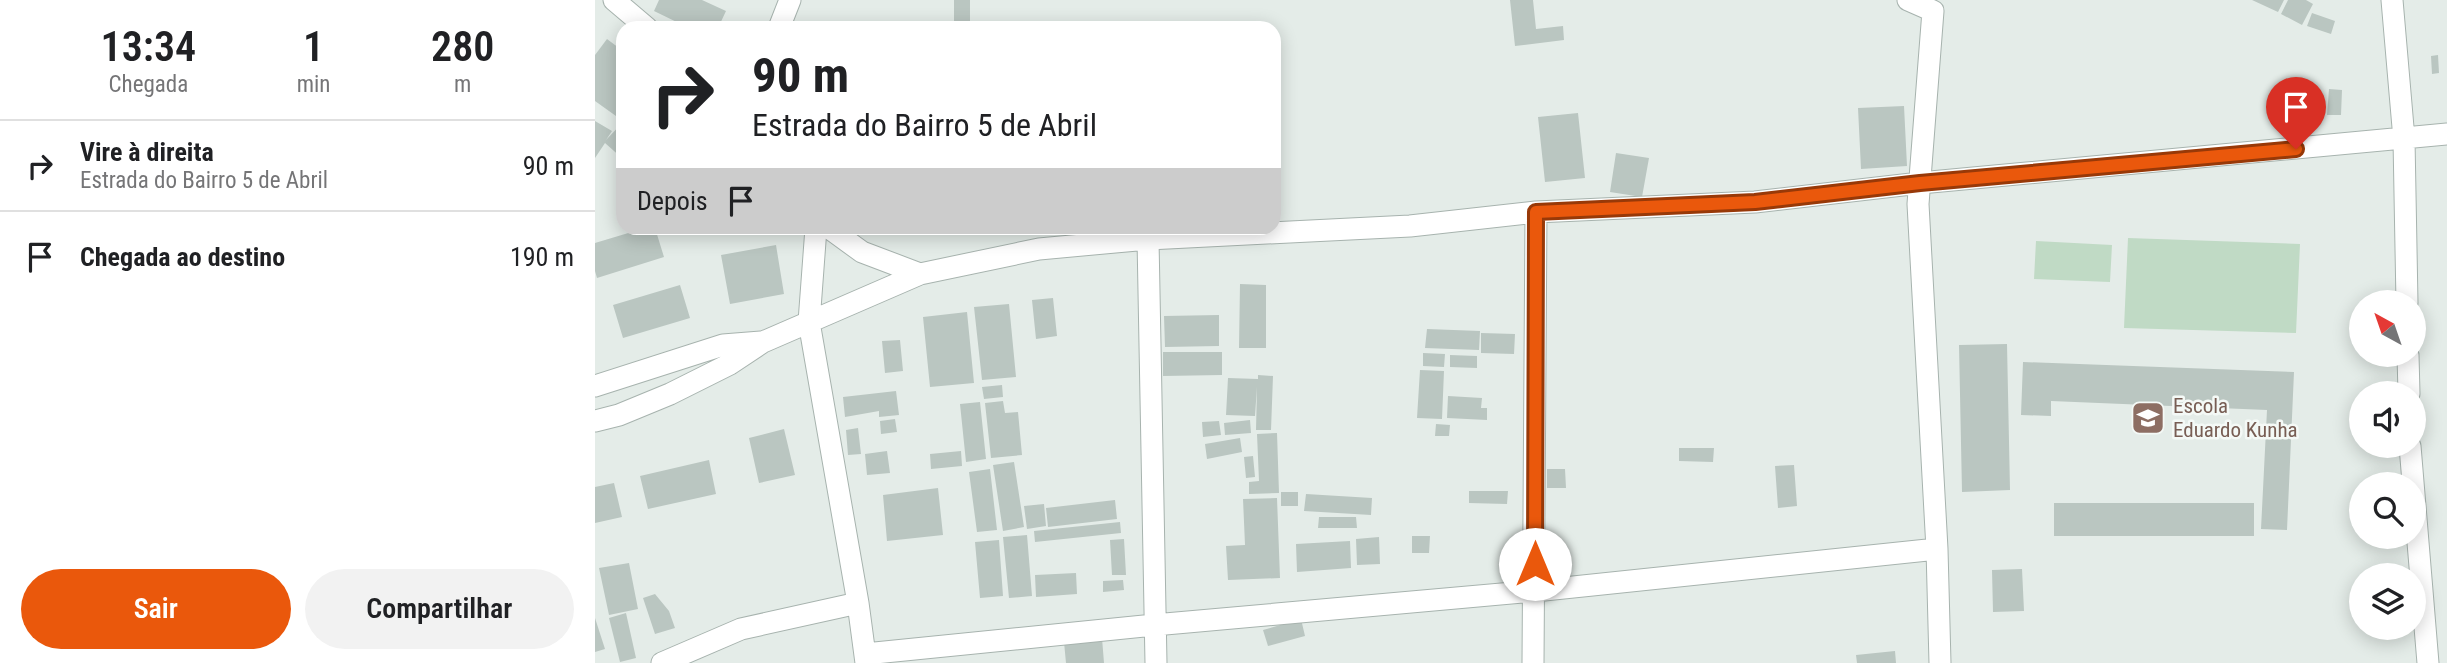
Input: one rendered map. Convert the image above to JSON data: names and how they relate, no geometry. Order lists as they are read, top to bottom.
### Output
{
  "places": {
    "school or university": ["Escola Eduardo Kunha"]
  },
  "north": "top left",
  "page": {
    "eta": [
      "13:34",
      "Chegada",
      "1",
      "min",
      "280",
      "m"
    ],
    "turn": ["90 m", "Estrada do Bairro 5 de Abril"],
    "list": [
      {
        "name": "Vire à direita",
        "note": "Estrada do Bairro 5 de Abril",
        "value": "90 m"
      },
      {
        "name": "Chegada ao destino",
        "value": "190 m"
      }
    ],
    "then": "Depois",
    "buttons": ["Sair", "Compartilhar"]
  }
}
